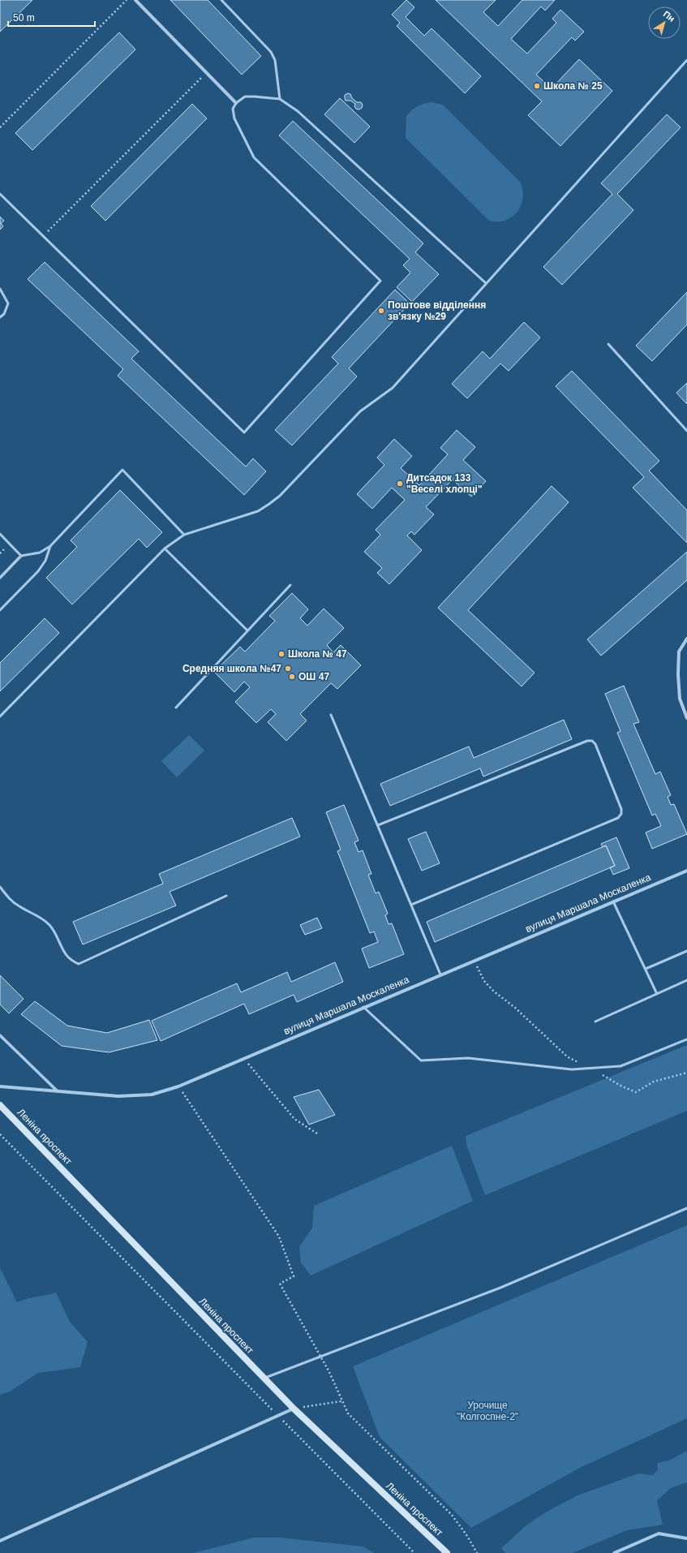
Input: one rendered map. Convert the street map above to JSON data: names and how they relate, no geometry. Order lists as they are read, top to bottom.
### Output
{
  "streets": {
    "main road": ["Леніна проспект"],
    "street": ["вулиця Маршала Москаленка"]
  },
  "parks": ["Урочище \"Колгоспне-2\""],
  "places": [
    "Школа № 25",
    "Поштове відділення зв'язку №29",
    "Дитсадок 133 \"Веселі хлопці\"",
    "Школа № 47",
    "Средняя школа №47",
    "ОШ 47"
  ],
  "scale_bar": "50 m",
  "north": "top right"
}
